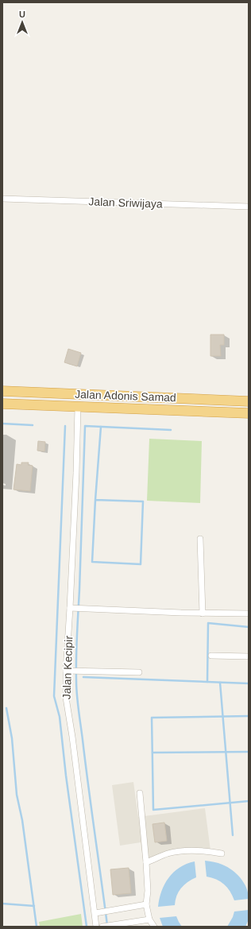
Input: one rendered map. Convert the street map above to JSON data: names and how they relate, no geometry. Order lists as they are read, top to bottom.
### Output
{
  "streets": {
    "highway": ["Jalan Adonis Samad"],
    "street": ["Jalan Sriwijaya", "Jalan Kecipir"]
  },
  "north": "top"
}
